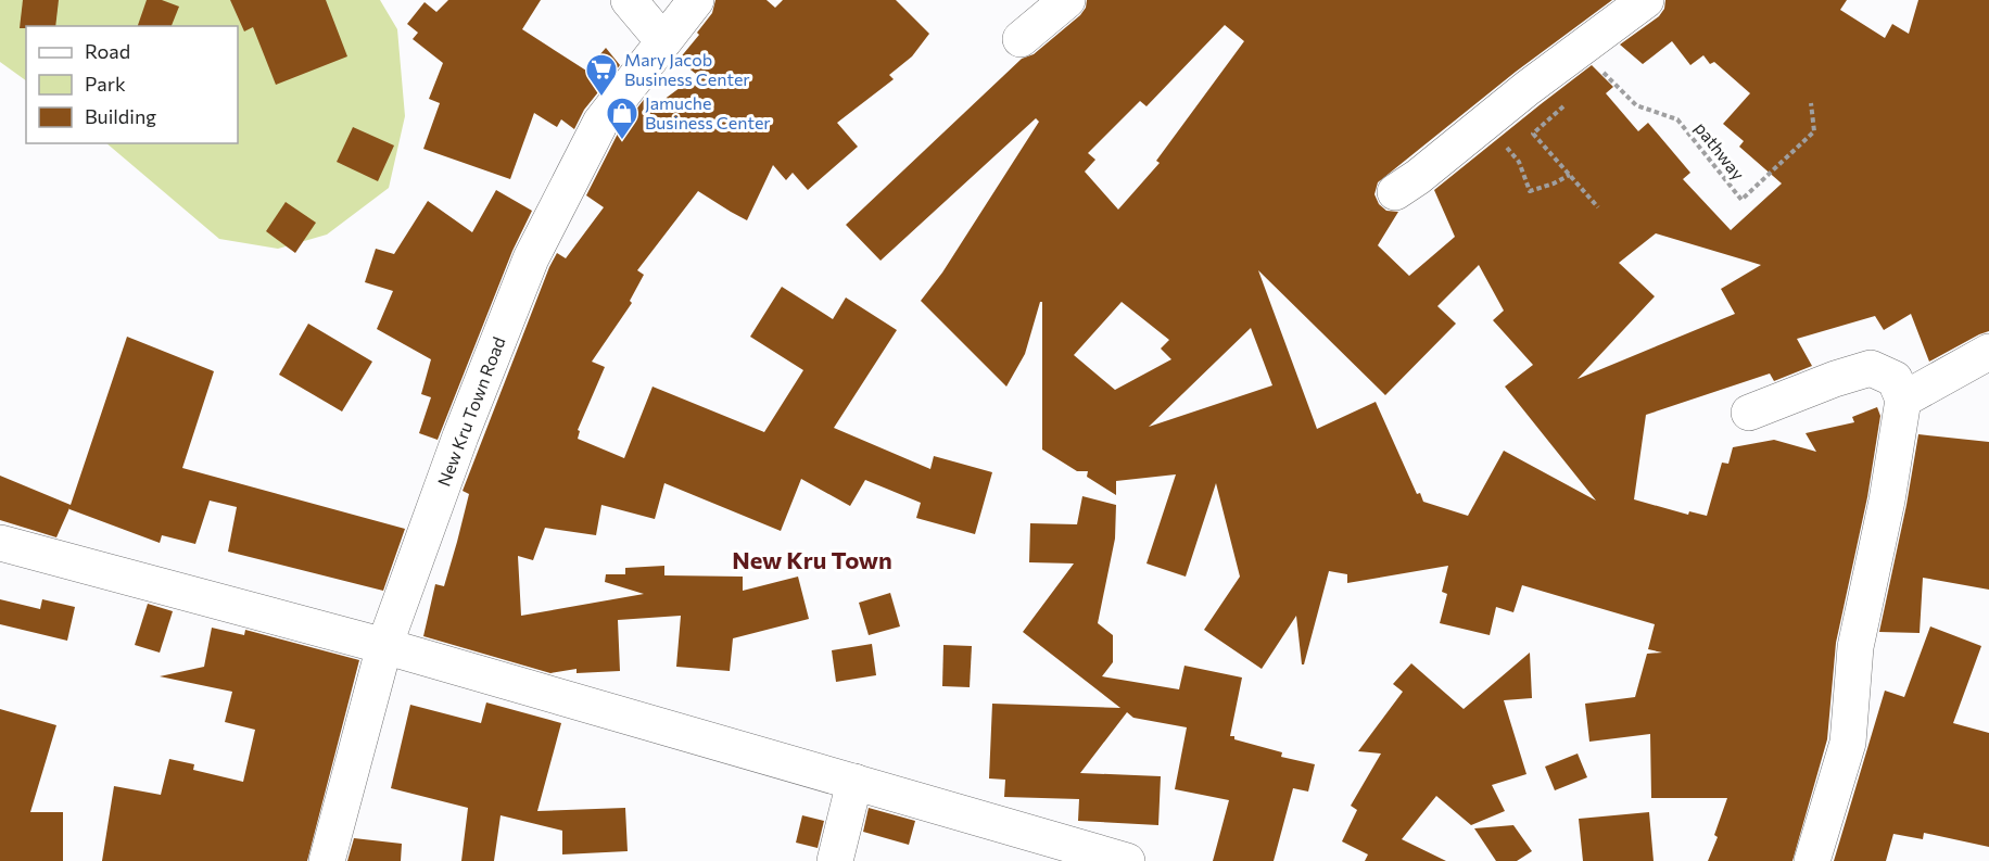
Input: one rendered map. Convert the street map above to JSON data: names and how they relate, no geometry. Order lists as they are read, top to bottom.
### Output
{
  "streets": {
    "street": ["New Kru Town Road"],
    "path": ["pathway"]
  },
  "districts": ["New Kru Town"],
  "places": {
    "supermarket": ["Mary Jacob Business Center"],
    "shop": ["Jamuche Business Center"]
  },
  "legend": ["Road", "Park", "Building"]
}
